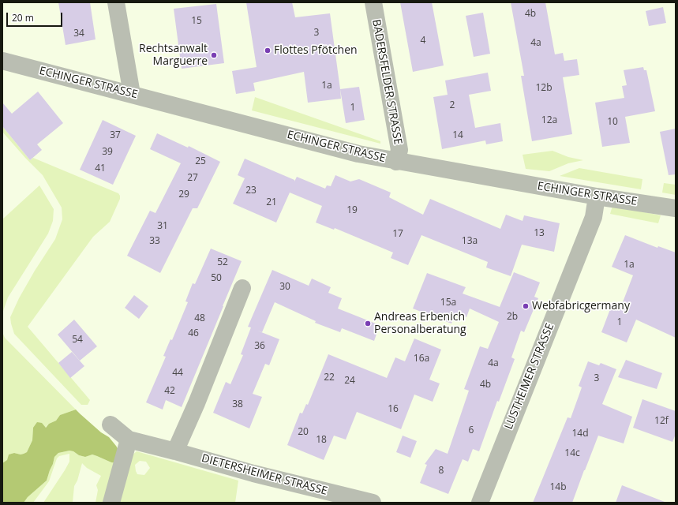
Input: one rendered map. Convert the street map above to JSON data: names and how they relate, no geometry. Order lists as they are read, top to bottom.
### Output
{
  "streets": {
    "street": [
      "BADERSFELDER STRASSE",
      "ECHINGER STRASSE",
      "LUSTHEIMER STRASSE",
      "DIETERSHEIMER STRASSE"
    ]
  },
  "crossings": [
    ["BADERSFELDER STRASSE", "ECHINGER STRASSE"],
    ["ECHINGER STRASSE", "LUSTHEIMER STRASSE"]
  ],
  "places": [
    "Flottes Pfötchen",
    "Rechtsanwalt Marguerre",
    "Webfabricgermany",
    "Andreas Erbenich Personalberatung"
  ],
  "house_numbers": [
    "4b",
    "15",
    "3",
    "34",
    "4",
    "4a",
    "1a",
    "12b",
    "2",
    "1",
    "12a",
    "10",
    "37",
    "14",
    "39",
    "25",
    "41",
    "27",
    "23",
    "29",
    "21",
    "19",
    "31",
    "13",
    "17",
    "33",
    "13a",
    "52",
    "1a",
    "50",
    "30",
    "15a",
    "2b",
    "48",
    "1",
    "46",
    "54",
    "36",
    "16a",
    "4a",
    "44",
    "22",
    "3",
    "24",
    "4b",
    "42",
    "38",
    "16",
    "12f",
    "6",
    "20",
    "14d",
    "18",
    "14c",
    "8",
    "14b"
  ],
  "scale_bar": "20 m"
}
